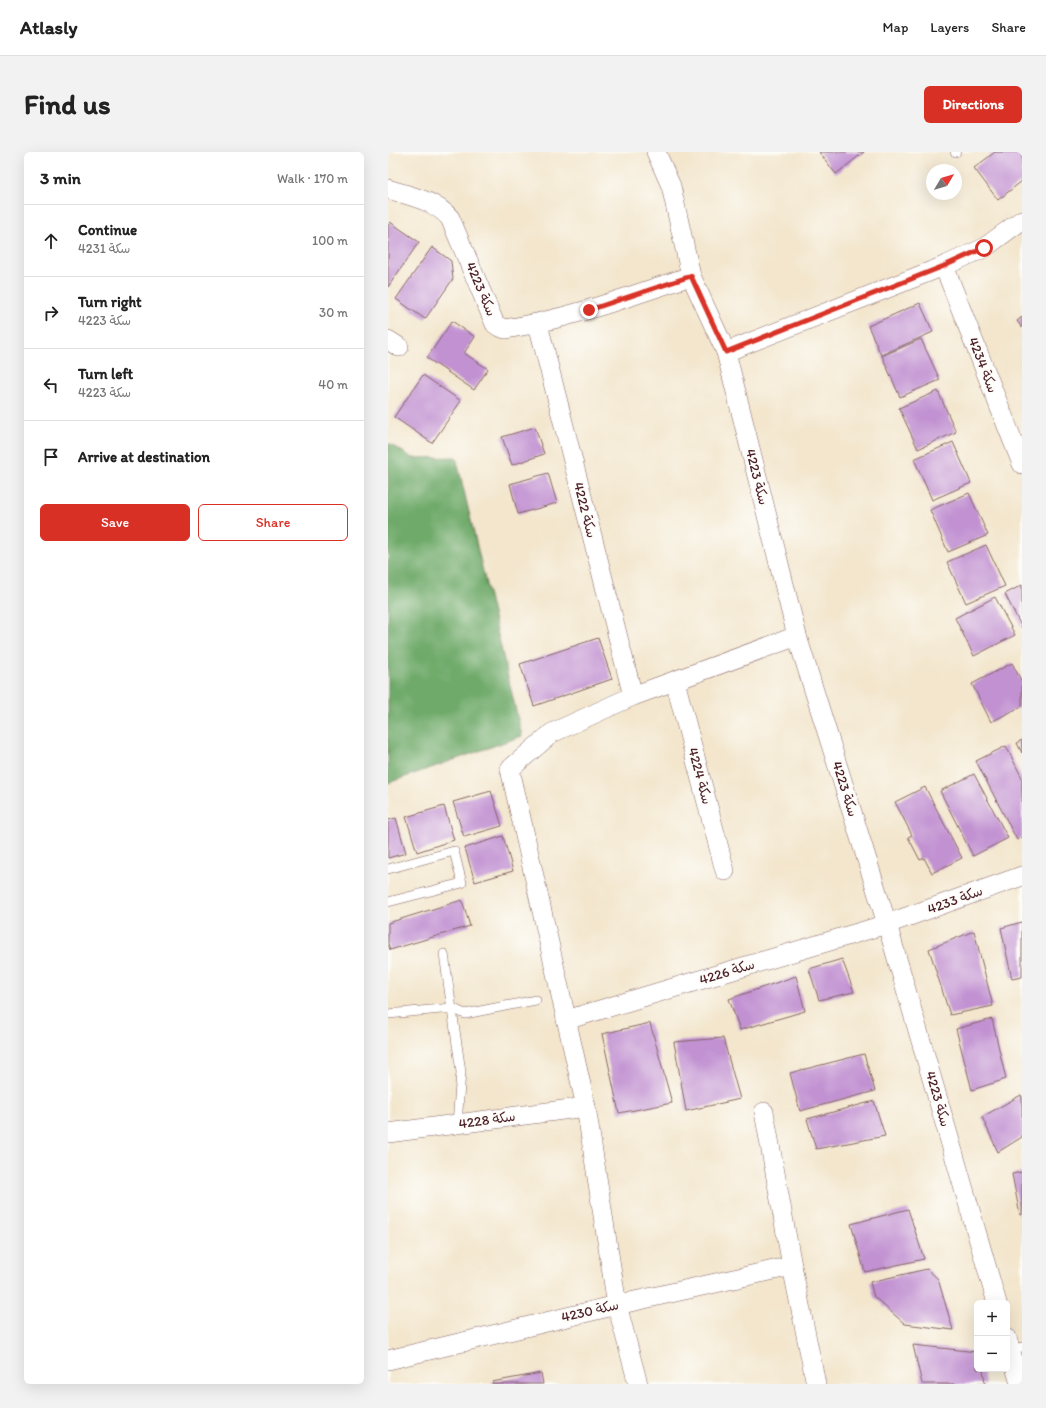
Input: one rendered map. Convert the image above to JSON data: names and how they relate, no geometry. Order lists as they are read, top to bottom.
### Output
{
  "streets": {
    "street": [
      "سكة 4223",
      "سكة 4234",
      "سكة 4222",
      "سكة 4224",
      "سكة 4233",
      "سكة 4226",
      "سكة 4228",
      "سكة 4230"
    ]
  },
  "crossings": [
    ["سكة 4223", "سكة 4222"],
    ["سكة 4223", "سكة 4233"],
    ["سكة 4223", "سكة 4226"],
    ["سكة 4233", "سكة 4226"]
  ],
  "north": "top right",
  "page": {
    "header": "Atlasly",
    "nav": ["Map", "Layers", "Share"],
    "buttons": [
      "Directions",
      ["Save", "Share"]
    ],
    "title": "Find us",
    "heading": ["3 min", "Walk · 170 m"],
    "list": [
      ["Continue", "سكة 4231", "100 m"],
      ["Turn right", "سكة 4223", "30 m"],
      ["Turn left", "سكة 4223", "40 m"],
      "Arrive at destination"
    ],
    "map_buttons": ["+", "−"]
  }
}
